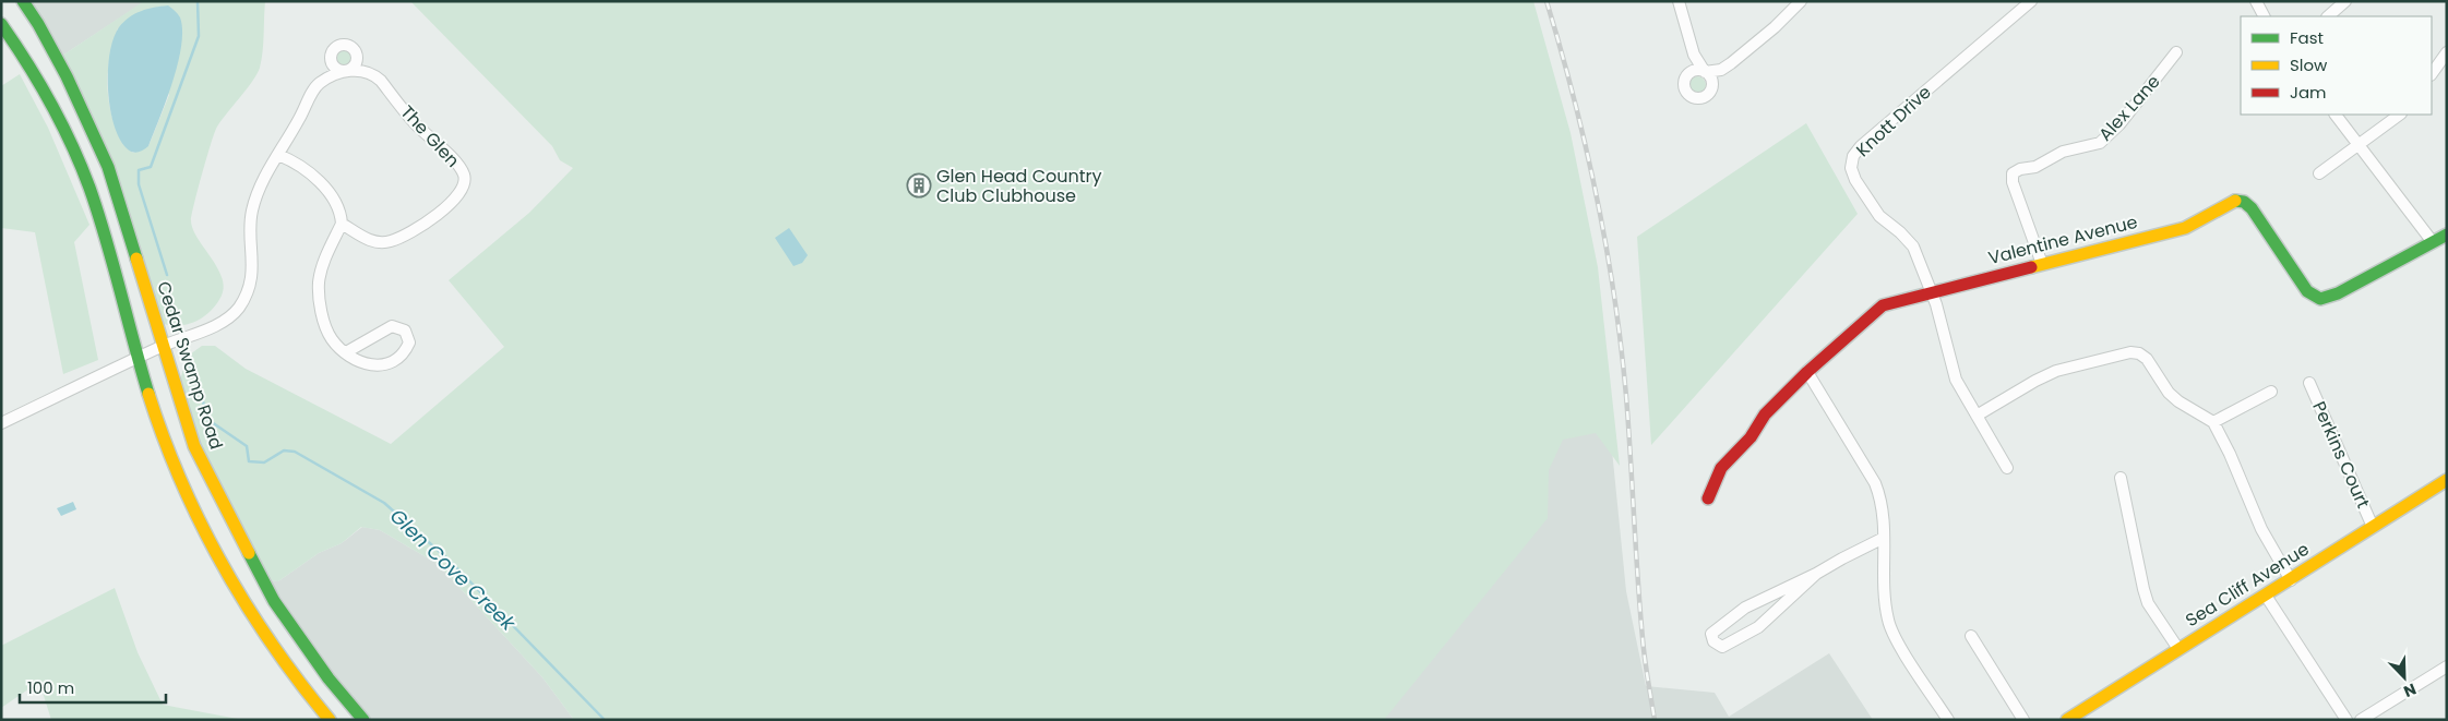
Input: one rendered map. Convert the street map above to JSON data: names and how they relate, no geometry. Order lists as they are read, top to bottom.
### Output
{
  "streets": {
    "main road": ["Valentine Avenue", "Cedar Swamp Road", "Sea Cliff Avenue"],
    "street": [
      "Alex Lane",
      "Knott Drive",
      "The Glen",
      "Perkins Court"
    ]
  },
  "crossings": [
    ["Alex Lane", "Valentine Avenue"],
    ["Knott Drive", "Valentine Avenue"],
    ["The Glen", "Cedar Swamp Road"],
    ["Perkins Court", "Sea Cliff Avenue"]
  ],
  "water": ["Glen Cove Creek"],
  "places": {
    "building": ["Glen Head Country Club Clubhouse"]
  },
  "legend": ["Fast", "Slow", "Jam"],
  "scale_bar": "100 m",
  "north": "bottom right"
}
